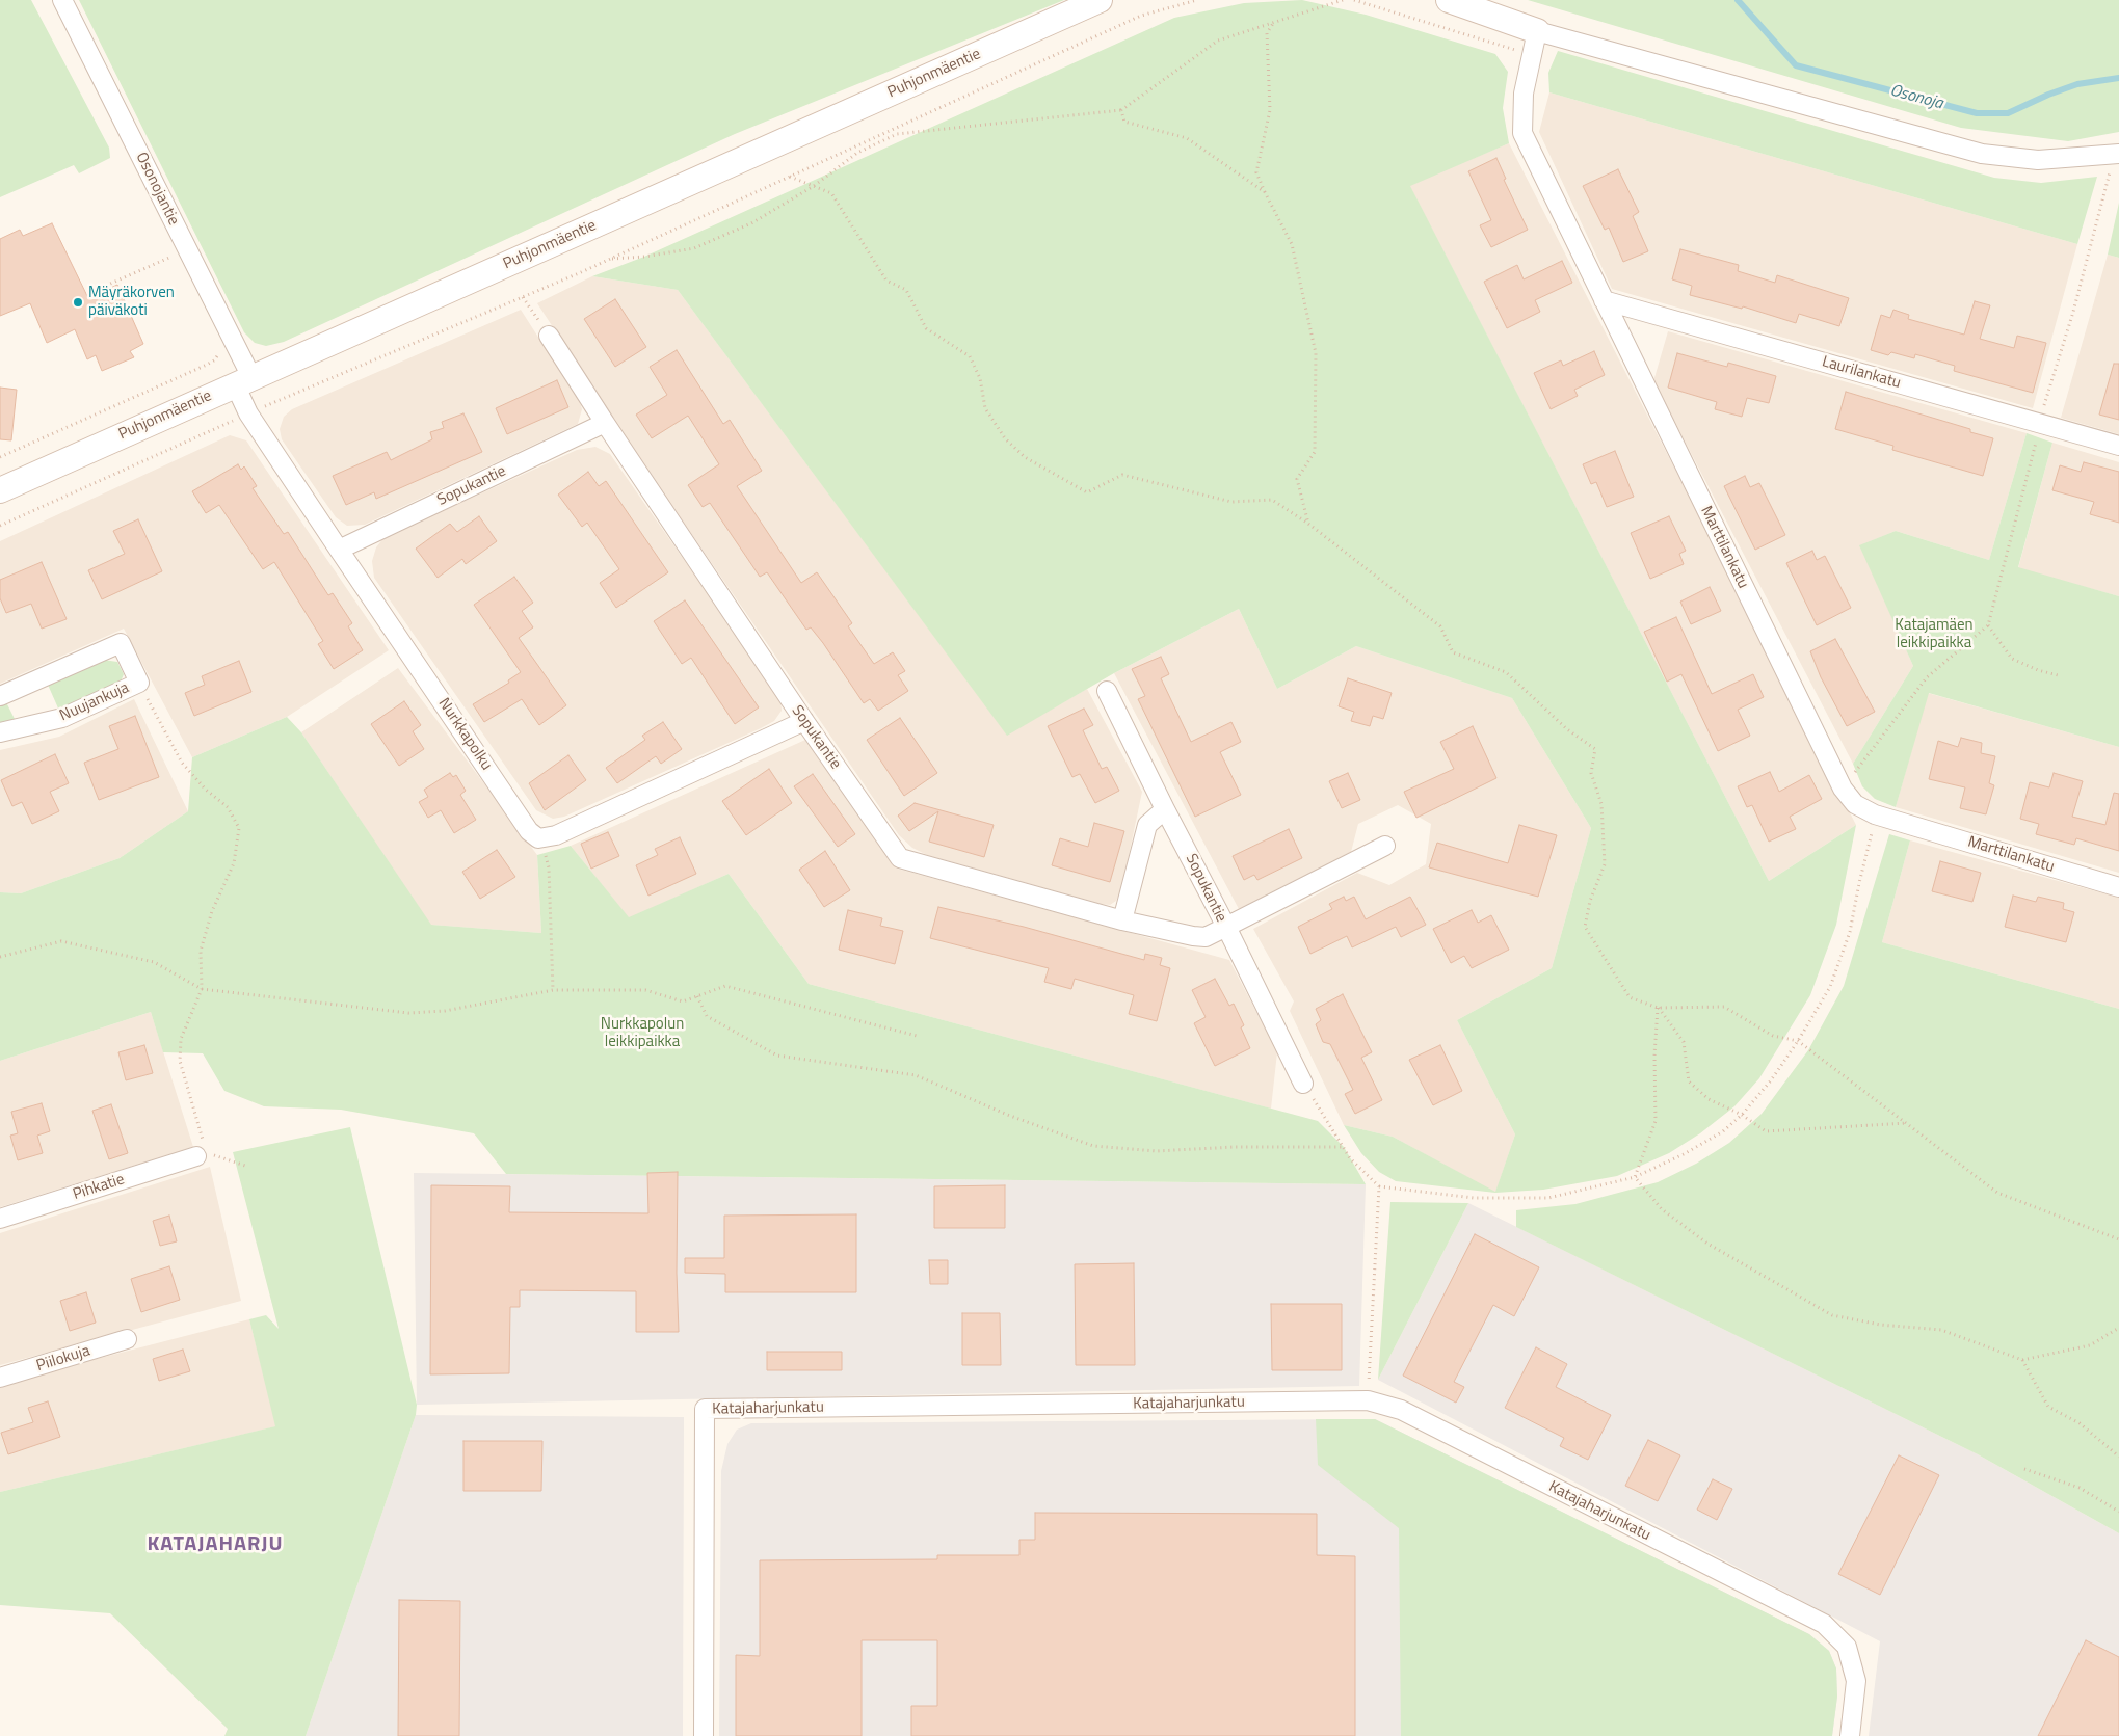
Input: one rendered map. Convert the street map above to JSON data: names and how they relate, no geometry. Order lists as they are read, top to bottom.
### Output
{
  "streets": {
    "street": [
      "Puhjonmäentie",
      "Osonojantie",
      "Laurilankatu",
      "Sopukantie",
      "Marttilankatu",
      "Nuujankuja",
      "Nurkkapolku",
      "Pihkatie",
      "Piilokuja",
      "Katajaharjunkatu"
    ]
  },
  "crossings": [
    ["Puhjonmäentie", "Osonojantie"],
    ["Puhjonmäentie", "Nurkkapolku"],
    ["Osonojantie", "Nurkkapolku"],
    ["Laurilankatu", "Marttilankatu"],
    ["Sopukantie", "Nurkkapolku"]
  ],
  "districts": ["KATAJAHARJU"],
  "water": ["Osonoja"],
  "parks": ["Katajamäen leikkipaikka", "Nurkkapolun leikkipaikka"],
  "places": ["Mäyräkorven päiväkoti"]
}
